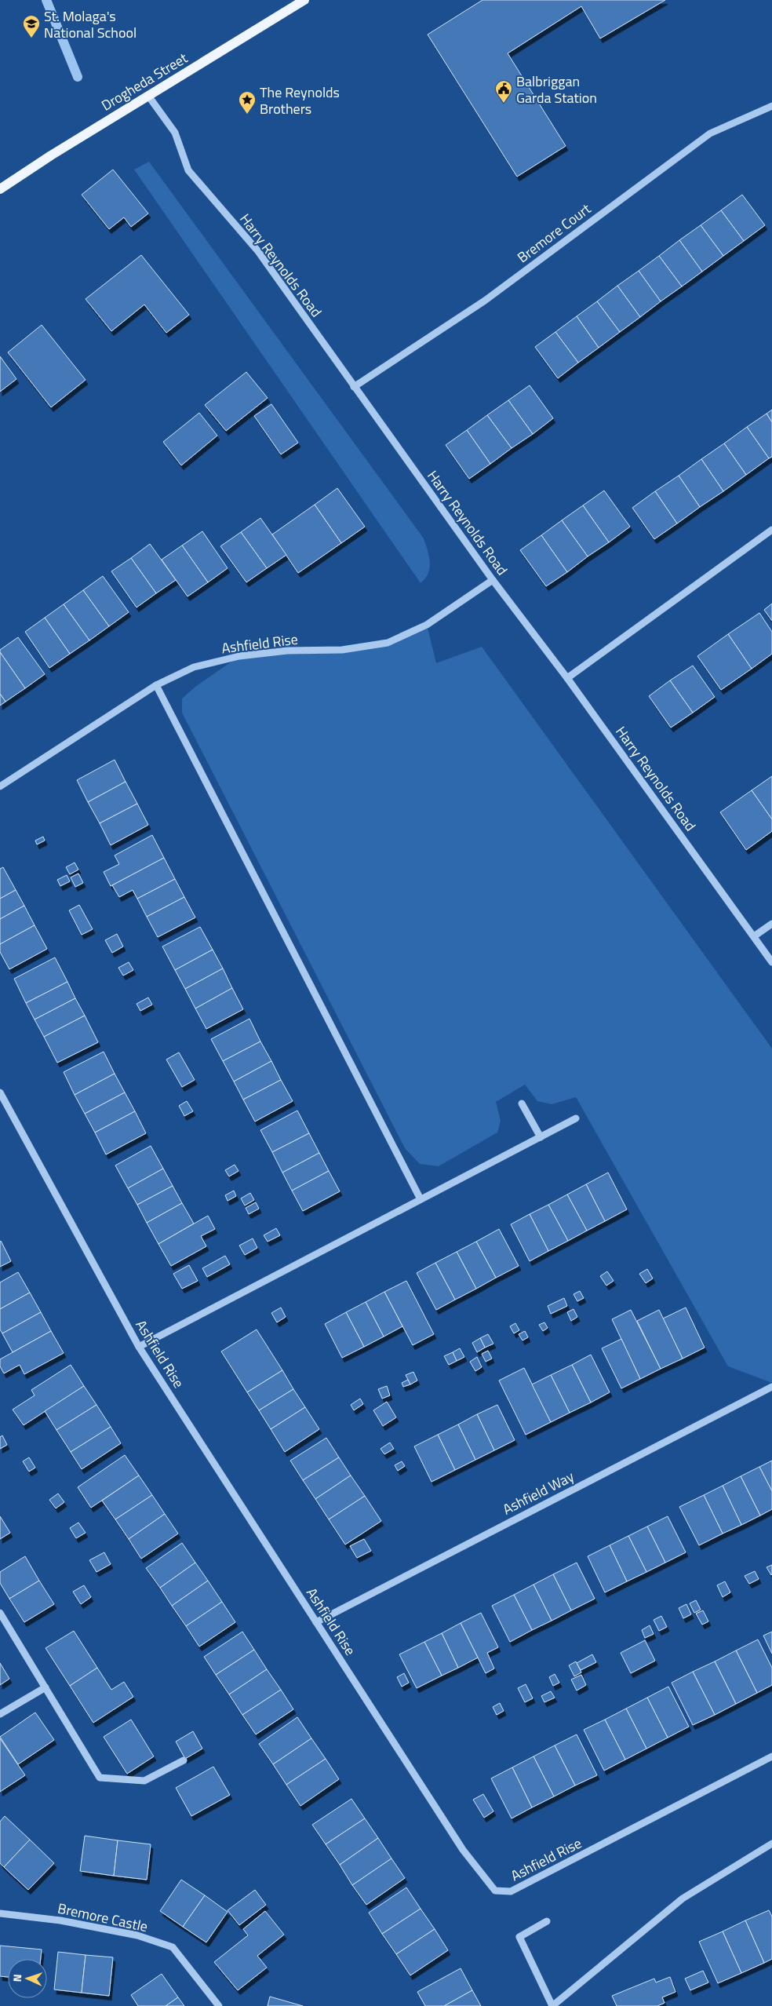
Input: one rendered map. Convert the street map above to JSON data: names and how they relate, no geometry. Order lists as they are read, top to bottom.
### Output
{
  "streets": {
    "main road": ["Drogheda Street"],
    "street": [
      "Bremore Court",
      "Harry Reynolds Road",
      "Ashfield Rise",
      "Ashfield Way",
      "Bremore Castle"
    ]
  },
  "crossings": [
    ["Drogheda Street", "Harry Reynolds Road"],
    ["Bremore Court", "Harry Reynolds Road"],
    ["Harry Reynolds Road", "Ashfield Rise"],
    ["Ashfield Rise", "Ashfield Way"]
  ],
  "places": {
    "school or university": ["St. Molaga's National School"],
    "public building": ["Balbriggan Garda Station"],
    "place": ["The Reynolds Brothers"]
  },
  "north": "left"
}
